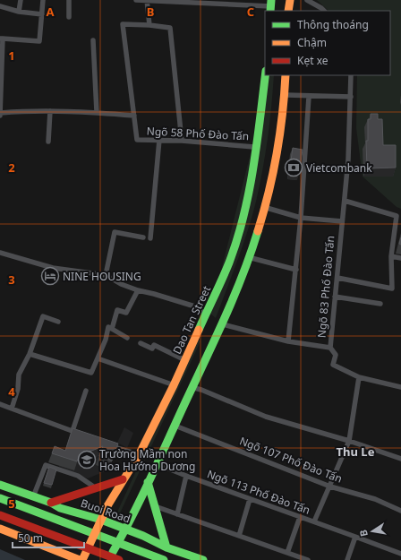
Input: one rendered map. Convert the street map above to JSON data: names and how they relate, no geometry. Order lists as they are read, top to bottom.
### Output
{
  "streets": {
    "main road": ["Dao Tan Street", "Buoi Road"],
    "lane": [
      "Ngõ 58 Phố Đào Tấn",
      "Ngõ 83 Phố Đào Tấn",
      "Ngõ 107 Phố Đào Tấn",
      "Ngõ 113 Phố Đào Tấn"
    ]
  },
  "crossings": [
    ["Ngõ 58 Phố Đào Tấn", "Dao Tan Street"],
    ["Ngõ 83 Phố Đào Tấn", "Dao Tan Street"],
    ["Dao Tan Street", "Ngõ 107 Phố Đào Tấn"],
    ["Dao Tan Street", "Ngõ 113 Phố Đào Tấn"],
    ["Dao Tan Street", "Buoi Road"]
  ],
  "districts": ["Thu Le"],
  "places": {
    "bank": ["Vietcombank"],
    "hotel": ["NINE HOUSING"],
    "school or university": ["Trường Mầm non Hoa Hướng Dương"]
  },
  "legend": ["Thông thoáng", "Chậm", "Kẹt xe"],
  "scale_bar": "50 m",
  "north": "left",
  "grid": {
    "columns": ["A", "B", "C"],
    "rows": [
      "1",
      "2",
      "3",
      "4",
      "5"
    ]
  }
}
